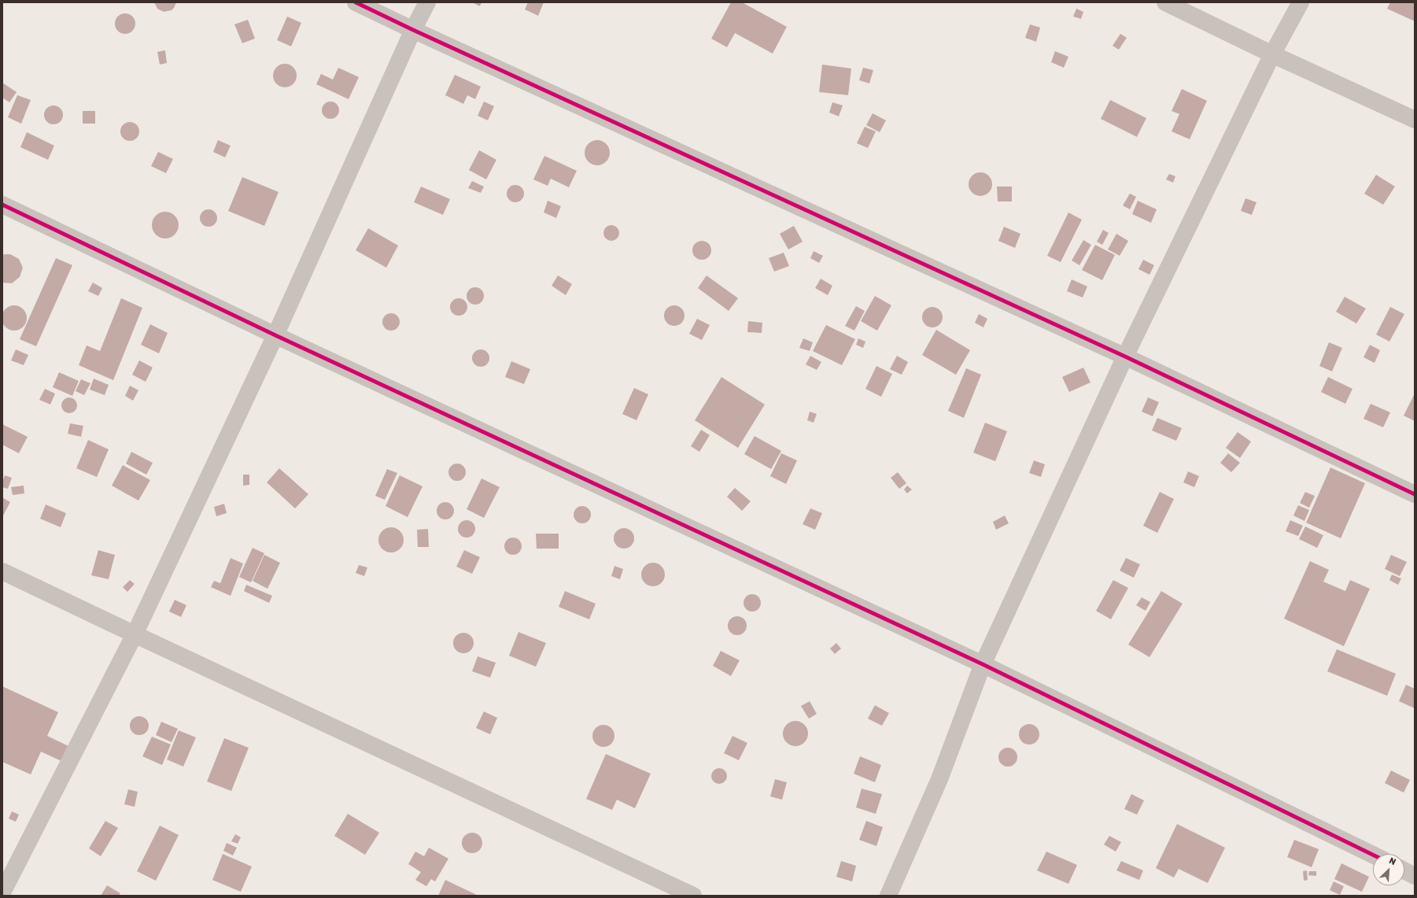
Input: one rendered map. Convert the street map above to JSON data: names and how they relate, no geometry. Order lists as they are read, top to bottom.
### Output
{
  "north": "top right"
}
